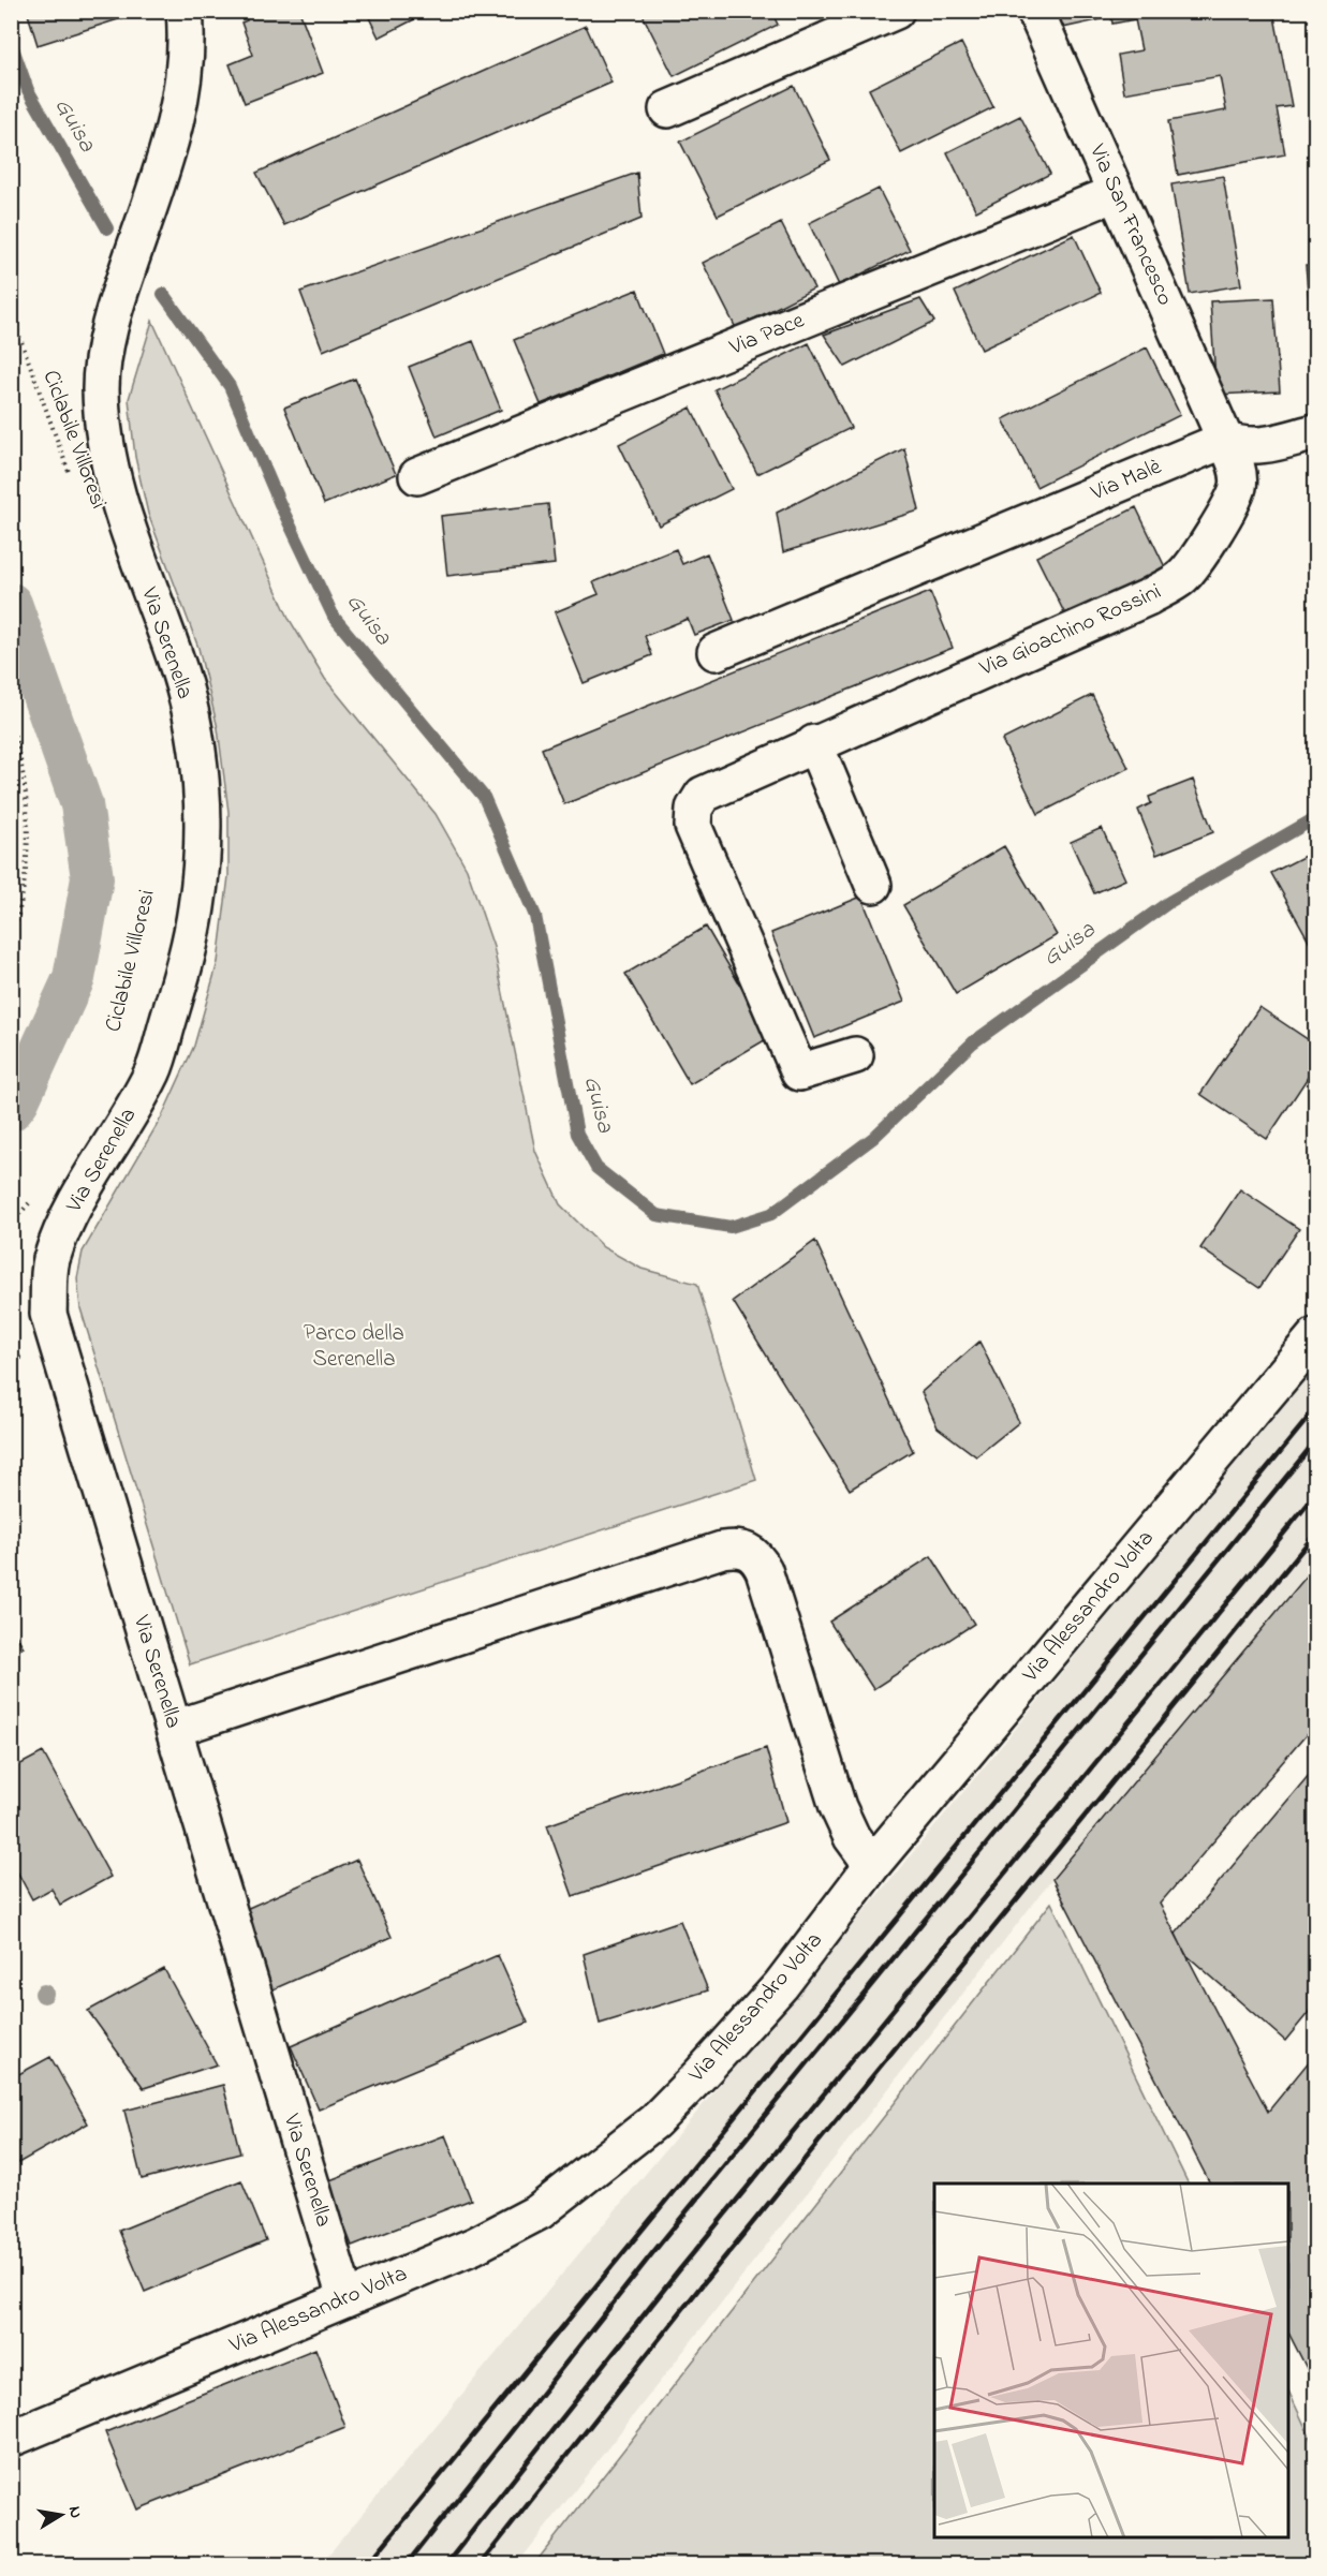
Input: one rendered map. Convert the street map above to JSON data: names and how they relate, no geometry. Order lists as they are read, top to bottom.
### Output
{
  "streets": {
    "street": [
      "Via San Francesco",
      "Via Pace",
      "Via Malè",
      "Via Gioachino Rossini",
      "Via Serenella",
      "Via Alessandro Volta"
    ],
    "path": ["Ciclabile Villoresi"]
  },
  "crossings": [
    ["Via San Francesco", "Via Pace"],
    ["Via San Francesco", "Via Malè"],
    ["Via San Francesco", "Via Gioachino Rossini"],
    ["Via Malè", "Via Gioachino Rossini"],
    ["Via Serenella", "Via Alessandro Volta"]
  ],
  "water": ["Guisa"],
  "parks": ["Parco della Serenella"],
  "north": "right"
}
